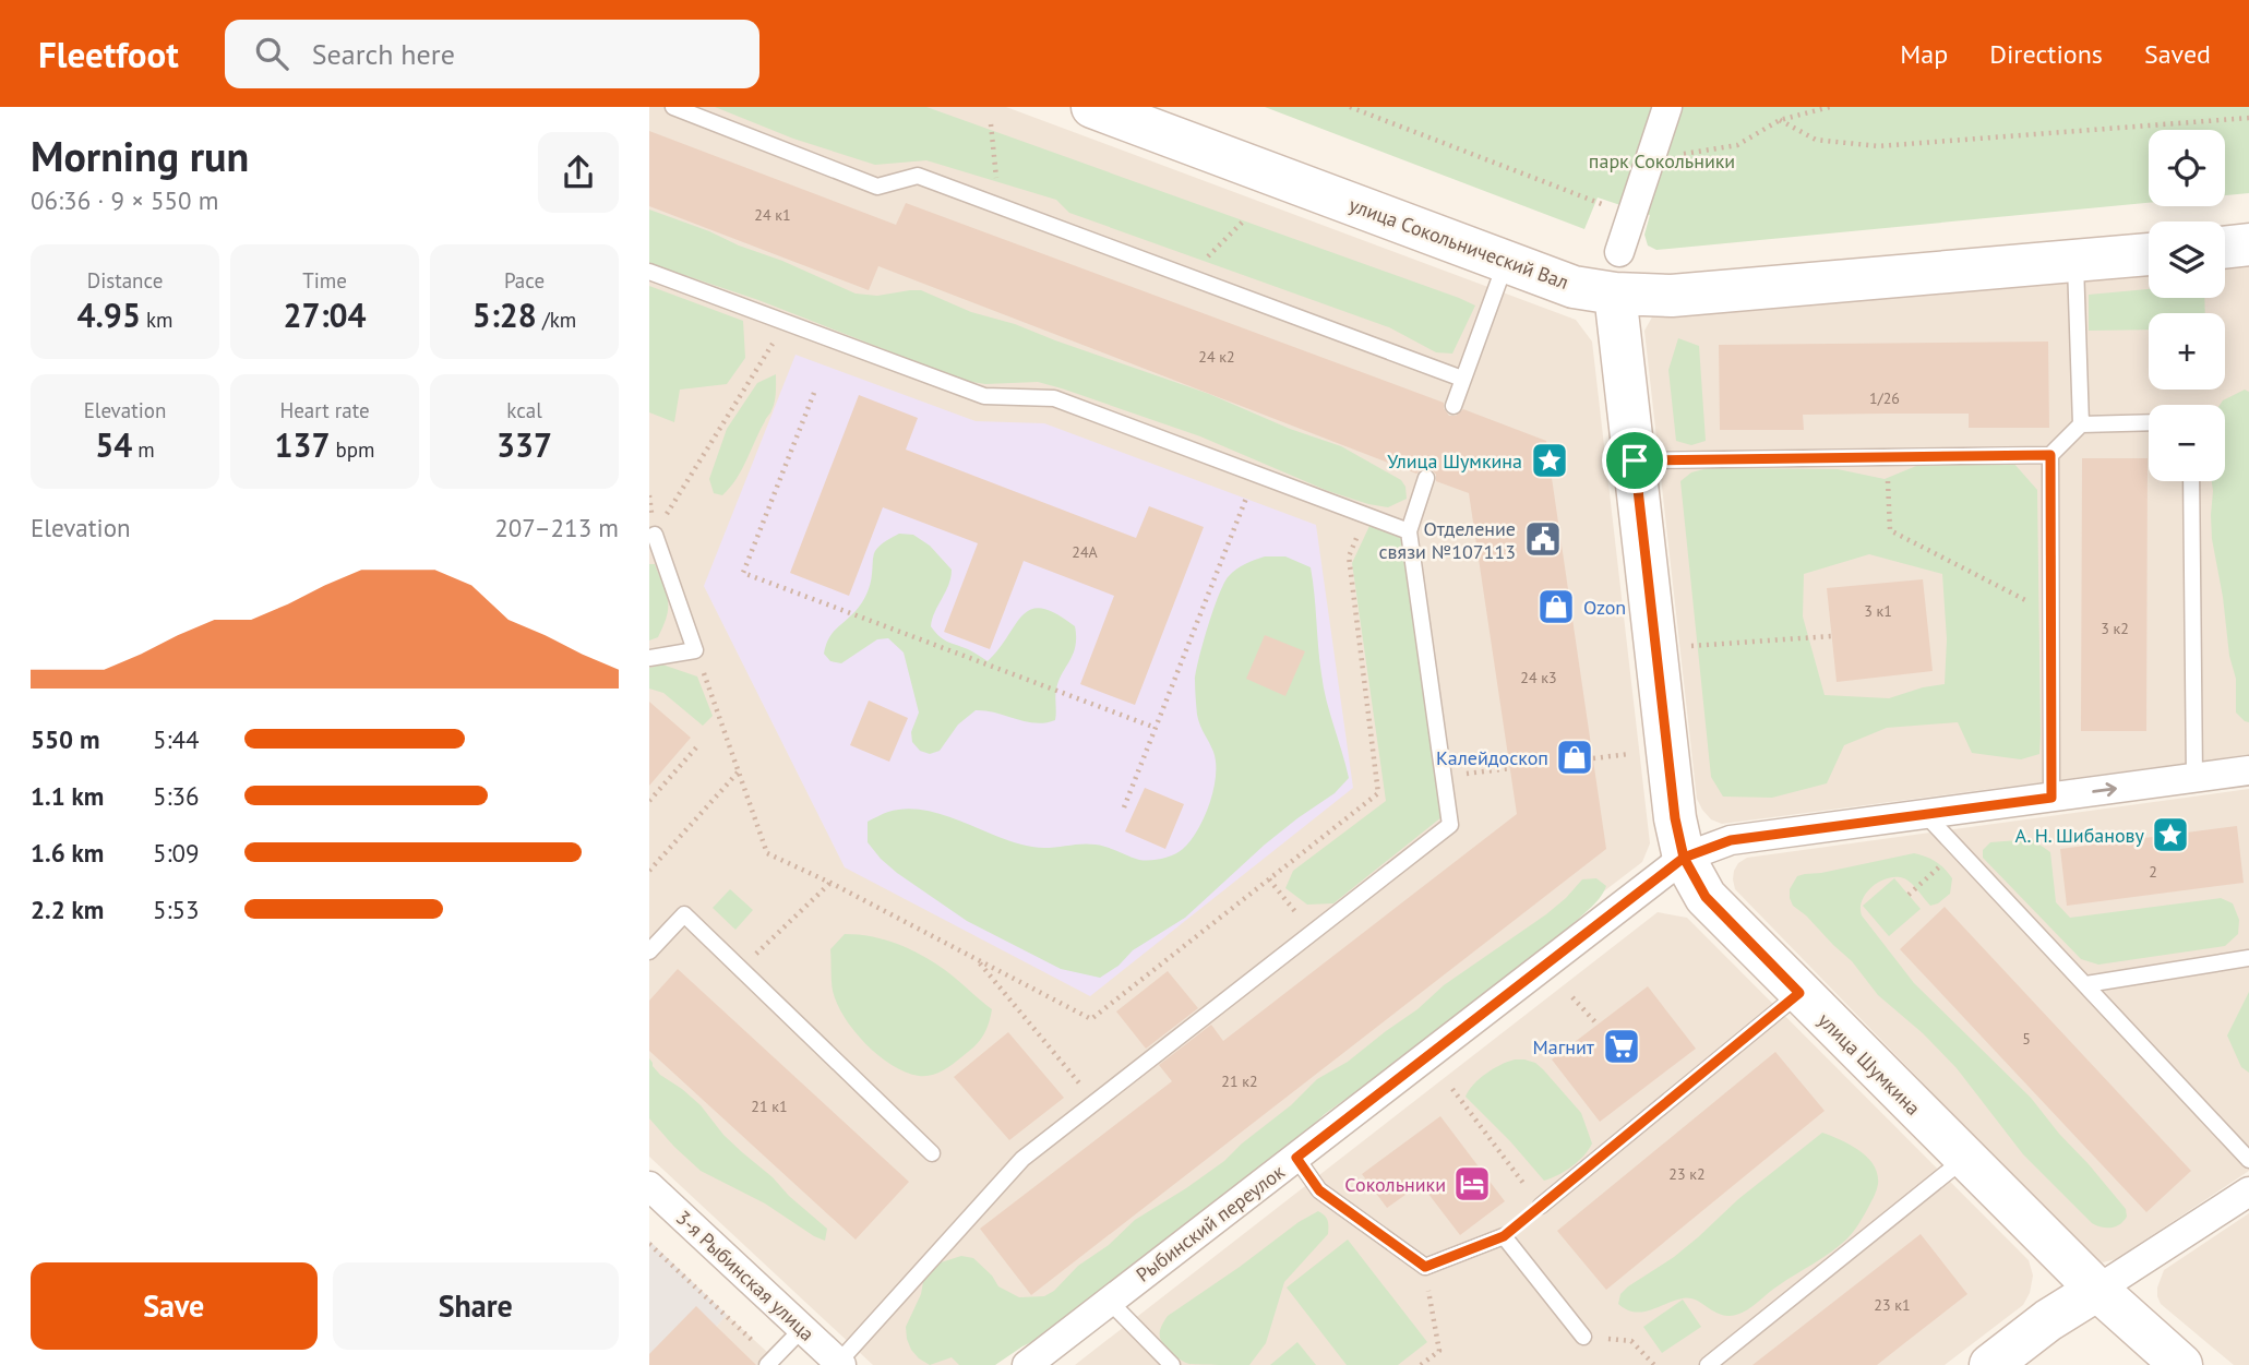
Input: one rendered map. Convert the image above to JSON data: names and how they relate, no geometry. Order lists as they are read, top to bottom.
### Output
{
  "streets": {
    "street": [
      "улица Сокольнический Вал",
      "улица Шумкина",
      "Рыбинский переулок",
      "3-я Рыбинская улица"
    ]
  },
  "crossings": [
    ["улица Сокольнический Вал", "улица Шумкина"],
    ["улица Шумкина", "Рыбинский переулок"]
  ],
  "parks": ["парк Сокольники"],
  "places": {
    "place": ["Улица Шумкина", "А. Н. Шибанову"],
    "public building": ["Отделение связи №107113"],
    "shop": ["Ozon", "Калейдоскоп"],
    "supermarket": ["Магнит"],
    "hotel": ["Сокольники"]
  },
  "house_numbers": [
    "24 к1",
    "24 к2",
    "1/26",
    "24А",
    "3 к1",
    "3 к2",
    "24 к3",
    "2",
    "5",
    "21 к2",
    "21 к1",
    "23 к2",
    "23 к1"
  ],
  "page": {
    "header": "Fleetfoot",
    "search": "Search here",
    "nav": ["Map", "Directions", "Saved"],
    "heading": ["Morning run", "06:36 · 9 × 550 m"],
    "map_buttons": ["+", "−"],
    "stats": [
      ["Distance", "4.95 km"],
      ["Time", "27:04"],
      ["Pace", "5:28 /km"],
      ["Elevation", "54 m"],
      ["Heart rate", "137 bpm"],
      ["kcal", "337"]
    ],
    "chart": ["Elevation", "207–213 m"],
    "list": [
      {
        "name": "550 m",
        "note": "5:44"
      },
      {
        "name": "1.1 km",
        "note": "5:36"
      },
      {
        "name": "1.6 km",
        "note": "5:09"
      },
      {
        "name": "2.2 km",
        "note": "5:53"
      }
    ],
    "buttons": ["Save", "Share"]
  }
}
